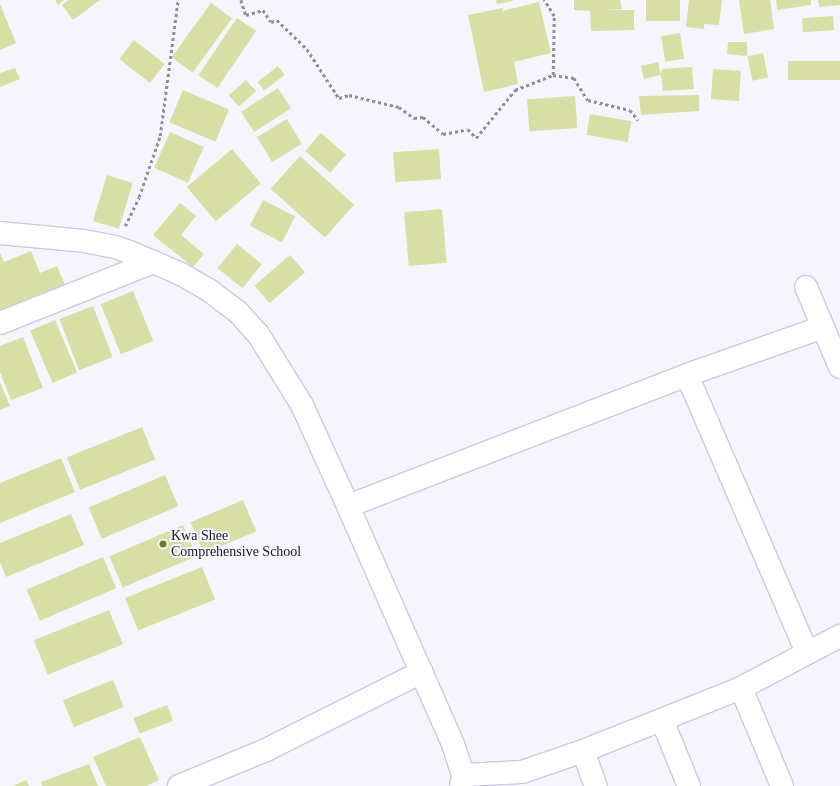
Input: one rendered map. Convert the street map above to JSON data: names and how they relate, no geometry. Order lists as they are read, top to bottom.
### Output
{
  "places": ["Kwa Shee Comprehensive School"]
}
